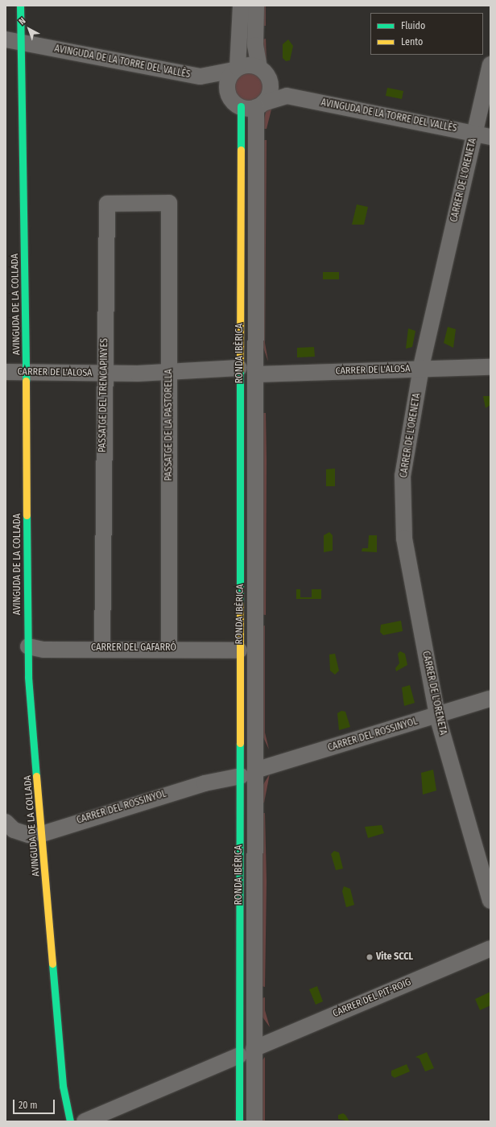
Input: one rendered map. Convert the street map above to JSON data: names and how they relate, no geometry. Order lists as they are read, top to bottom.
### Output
{
  "streets": {
    "street": [
      "AVINGUDA DE LA TORRE DEL VALLÈS",
      "CARRER DE L'ORENETA",
      "AVINGUDA DE LA COLLADA",
      "RONDA IBÈRICA",
      "CARRER DE L'ALOSA",
      "PASSATGE DEL TRENCAPINYES",
      "PASSATGE DE LA PASTORELLA",
      "CARRER DEL GAFARRÓ",
      "CARRER DEL ROSSINYOL",
      "CARRER DEL PIT-ROIG"
    ]
  },
  "crossings": [
    ["AVINGUDA DE LA TORRE DEL VALLÈS", "CARRER DE L'ORENETA"],
    ["AVINGUDA DE LA TORRE DEL VALLÈS", "AVINGUDA DE LA COLLADA"],
    ["AVINGUDA DE LA TORRE DEL VALLÈS", "RONDA IBÈRICA"],
    ["CARRER DE L'ORENETA", "CARRER DE L'ALOSA"],
    ["CARRER DE L'ORENETA", "CARRER DEL ROSSINYOL"],
    ["AVINGUDA DE LA COLLADA", "CARRER DE L'ALOSA"],
    ["AVINGUDA DE LA COLLADA", "CARRER DEL GAFARRÓ"],
    ["AVINGUDA DE LA COLLADA", "CARRER DEL ROSSINYOL"],
    ["RONDA IBÈRICA", "CARRER DE L'ALOSA"],
    ["RONDA IBÈRICA", "CARRER DEL GAFARRÓ"],
    ["RONDA IBÈRICA", "CARRER DEL ROSSINYOL"],
    ["RONDA IBÈRICA", "CARRER DEL PIT-ROIG"],
    ["CARRER DE L'ALOSA", "PASSATGE DEL TRENCAPINYES"],
    ["CARRER DE L'ALOSA", "PASSATGE DE LA PASTORELLA"],
    ["PASSATGE DEL TRENCAPINYES", "PASSATGE DE LA PASTORELLA"],
    ["PASSATGE DEL TRENCAPINYES", "CARRER DEL GAFARRÓ"],
    ["PASSATGE DE LA PASTORELLA", "CARRER DEL GAFARRÓ"]
  ],
  "places": ["Vite SCCL"],
  "legend": ["Fluido", "Lento"],
  "scale_bar": "20 m",
  "north": "top left"
}
